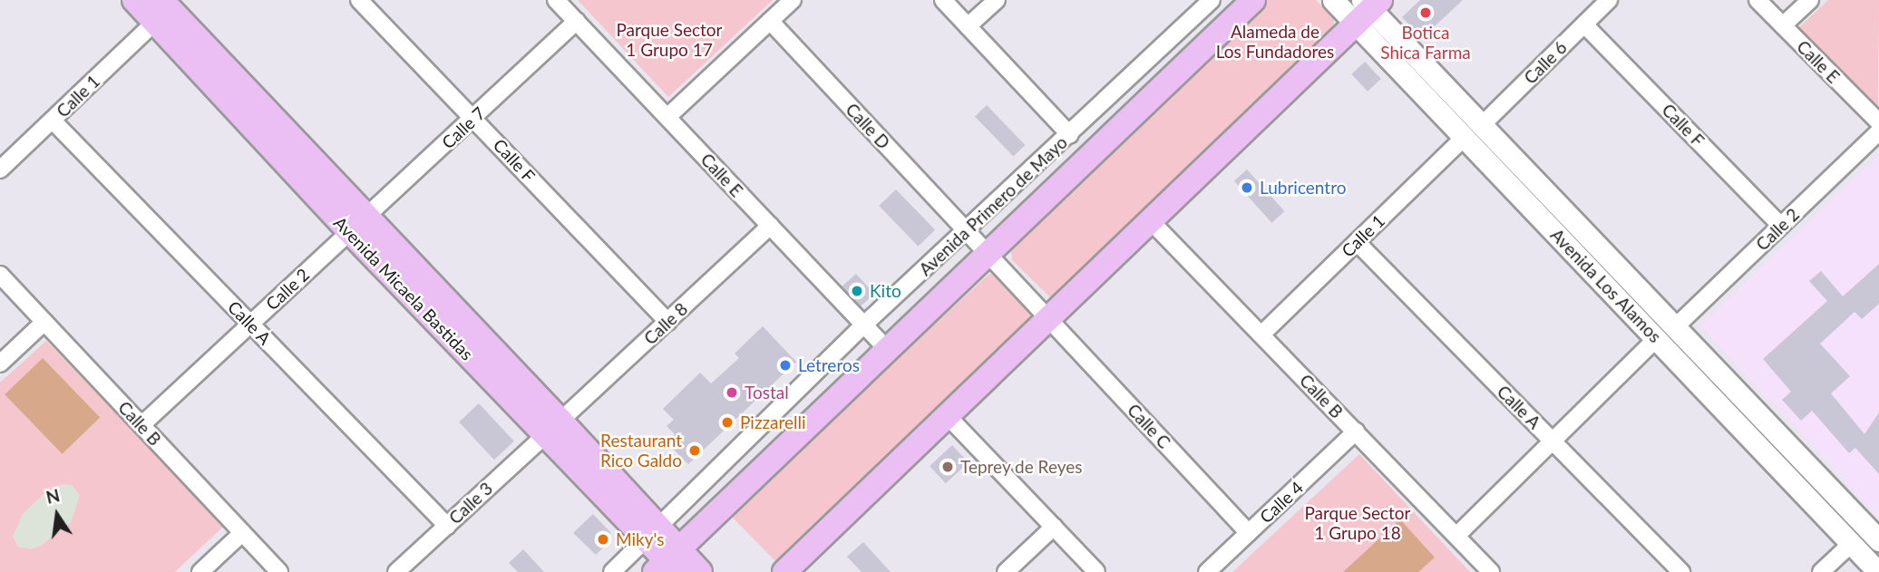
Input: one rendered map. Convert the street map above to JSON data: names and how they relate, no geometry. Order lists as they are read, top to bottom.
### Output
{
  "streets": {
    "main road": ["Avenida Primero de Mayo", "Avenida Micaela Bastidas"],
    "street": [
      "Calle E",
      "Calle 6",
      "Calle 1",
      "Calle F",
      "Calle D",
      "Calle 7",
      "Calle 2",
      "Avenida Los Alamos",
      "Calle A",
      "Calle 8",
      "Calle B",
      "Calle C",
      "Calle 4",
      "Calle 3"
    ]
  },
  "crossings": [
    ["Calle E", "Calle 7"],
    ["Calle E", "Avenida Primero de Mayo"],
    ["Calle E", "Calle 8"],
    ["Calle 6", "Calle F"],
    ["Calle 6", "Avenida Los Alamos"],
    ["Calle 1", "Avenida Los Alamos"],
    ["Calle 1", "Avenida Micaela Bastidas"],
    ["Calle 1", "Calle A"],
    ["Calle 1", "Calle B"],
    ["Calle F", "Calle 7"],
    ["Calle F", "Calle 2"],
    ["Calle F", "Calle 8"],
    ["Calle D", "Avenida Primero de Mayo"],
    ["Calle D", "Calle C"],
    ["Calle 7", "Calle 2"],
    ["Calle 7", "Avenida Micaela Bastidas"],
    ["Avenida Primero de Mayo", "Avenida Micaela Bastidas"],
    ["Avenida Primero de Mayo", "Calle C"],
    ["Calle 2", "Avenida Los Alamos"],
    ["Calle 2", "Avenida Micaela Bastidas"],
    ["Calle 2", "Calle A"],
    ["Calle 2", "Calle B"],
    ["Avenida Micaela Bastidas", "Calle 8"],
    ["Avenida Micaela Bastidas", "Calle 3"],
    ["Calle A", "Calle 3"],
    ["Calle 8", "Calle 3"],
    ["Calle B", "Calle 4"],
    ["Calle C", "Calle 4"]
  ],
  "parks": ["Parque Sector 1 Grupo 17", "Alameda de Los Fundadores", "Parque Sector 1 Grupo 18"],
  "places": [
    "Botica Shica Farma",
    "Lubricentro",
    "Kito",
    "Letreros",
    "Tostal",
    "Pizzarelli",
    "Restaurant Rico Galdo",
    "Teprey de Reyes",
    "Miky's"
  ],
  "north": "top"
}
